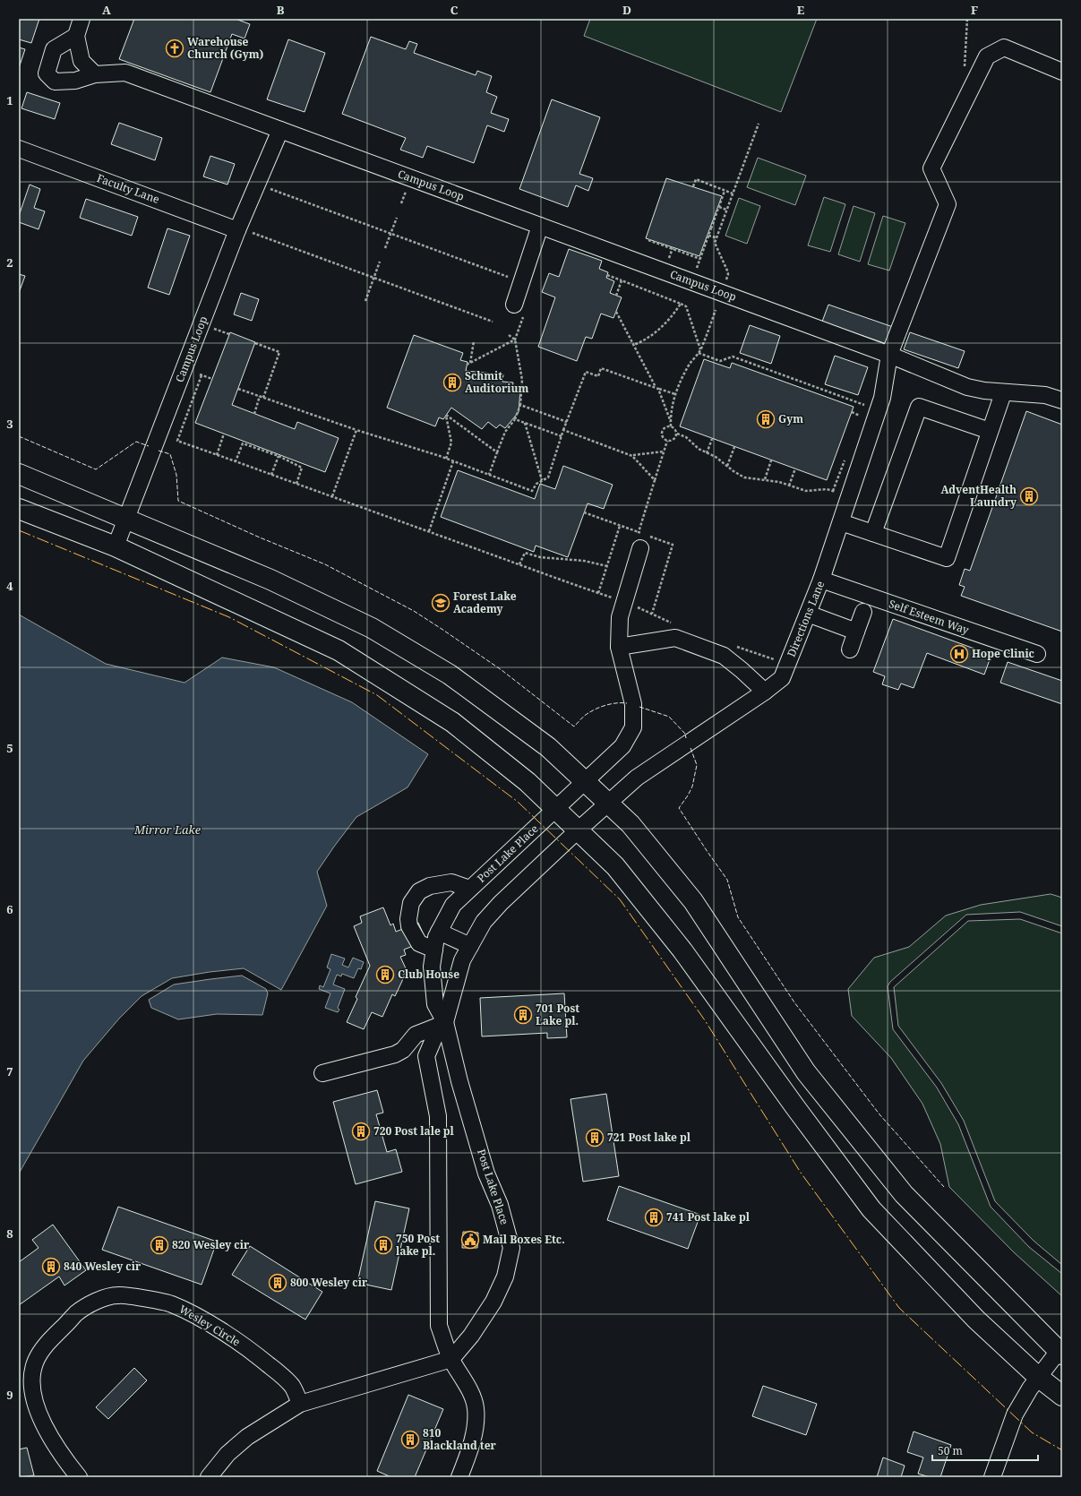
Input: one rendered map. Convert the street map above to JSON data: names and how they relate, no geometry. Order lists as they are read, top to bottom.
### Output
{
  "streets": {
    "street": [
      "Campus Loop",
      "Faculty Lane",
      "Self Esteem Way",
      "Directions Lane",
      "Post Lake Place",
      "Wesley Circle"
    ]
  },
  "crossings": [
    ["Campus Loop", "Faculty Lane"],
    ["Campus Loop", "Directions Lane"],
    ["Self Esteem Way", "Directions Lane"],
    ["Directions Lane", "Post Lake Place"]
  ],
  "water": ["Mirror Lake"],
  "places": {
    "church": ["Warehouse Church (Gym)"],
    "building": [
      "Schmit Auditorium",
      "Gym",
      "AdventHealth Laundry",
      "Club House",
      "701 Post Lake pl.",
      "720 Post lale pl",
      "721 Post lake pl",
      "741 Post lake pl",
      "820 Wesley cir",
      "750 Post lake pl.",
      "840 Wesley cir",
      "800 Wesley cir",
      "810 Blackland ter"
    ],
    "school or university": ["Forest Lake Academy"],
    "hospital": ["Hope Clinic"],
    "public building": ["Mail Boxes Etc."]
  },
  "scale_bar": "50 m",
  "grid": {
    "columns": [
      "A",
      "B",
      "C",
      "D",
      "E",
      "F"
    ],
    "rows": [
      "1",
      "2",
      "3",
      "4",
      "5",
      "6",
      "7",
      "8",
      "9"
    ]
  }
}
